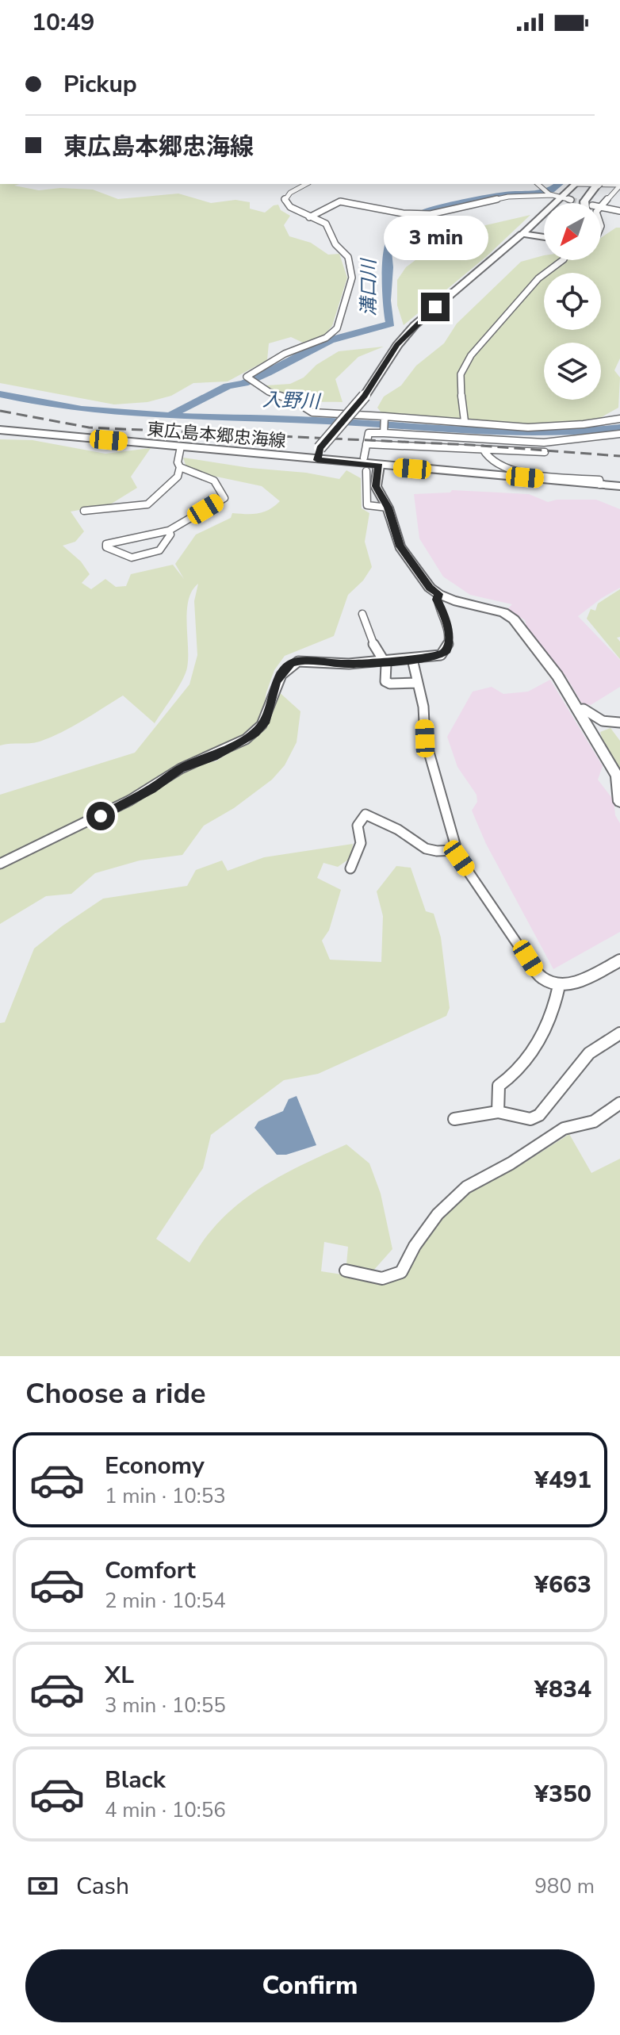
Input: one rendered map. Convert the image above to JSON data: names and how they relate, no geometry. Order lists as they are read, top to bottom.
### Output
{
  "streets": {
    "main road": ["東広島本郷忠海線"]
  },
  "water": ["溝口川", "入野川"],
  "north": "bottom left",
  "page": {
    "status": "10:49",
    "banner": ["Pickup", "東広島本郷忠海線"],
    "bubble": "3 min",
    "heading": "Choose a ride",
    "list": [
      {
        "name": "Economy",
        "note": "1 min · 10:53",
        "value": "¥491"
      },
      {
        "name": "Comfort",
        "note": "2 min · 10:54",
        "value": "¥663"
      },
      {
        "name": "XL",
        "note": "3 min · 10:55",
        "value": "¥834"
      },
      {
        "name": "Black",
        "note": "4 min · 10:56",
        "value": "¥350"
      }
    ],
    "pay": ["Cash", "980 m"],
    "buttons": "Confirm"
  }
}
